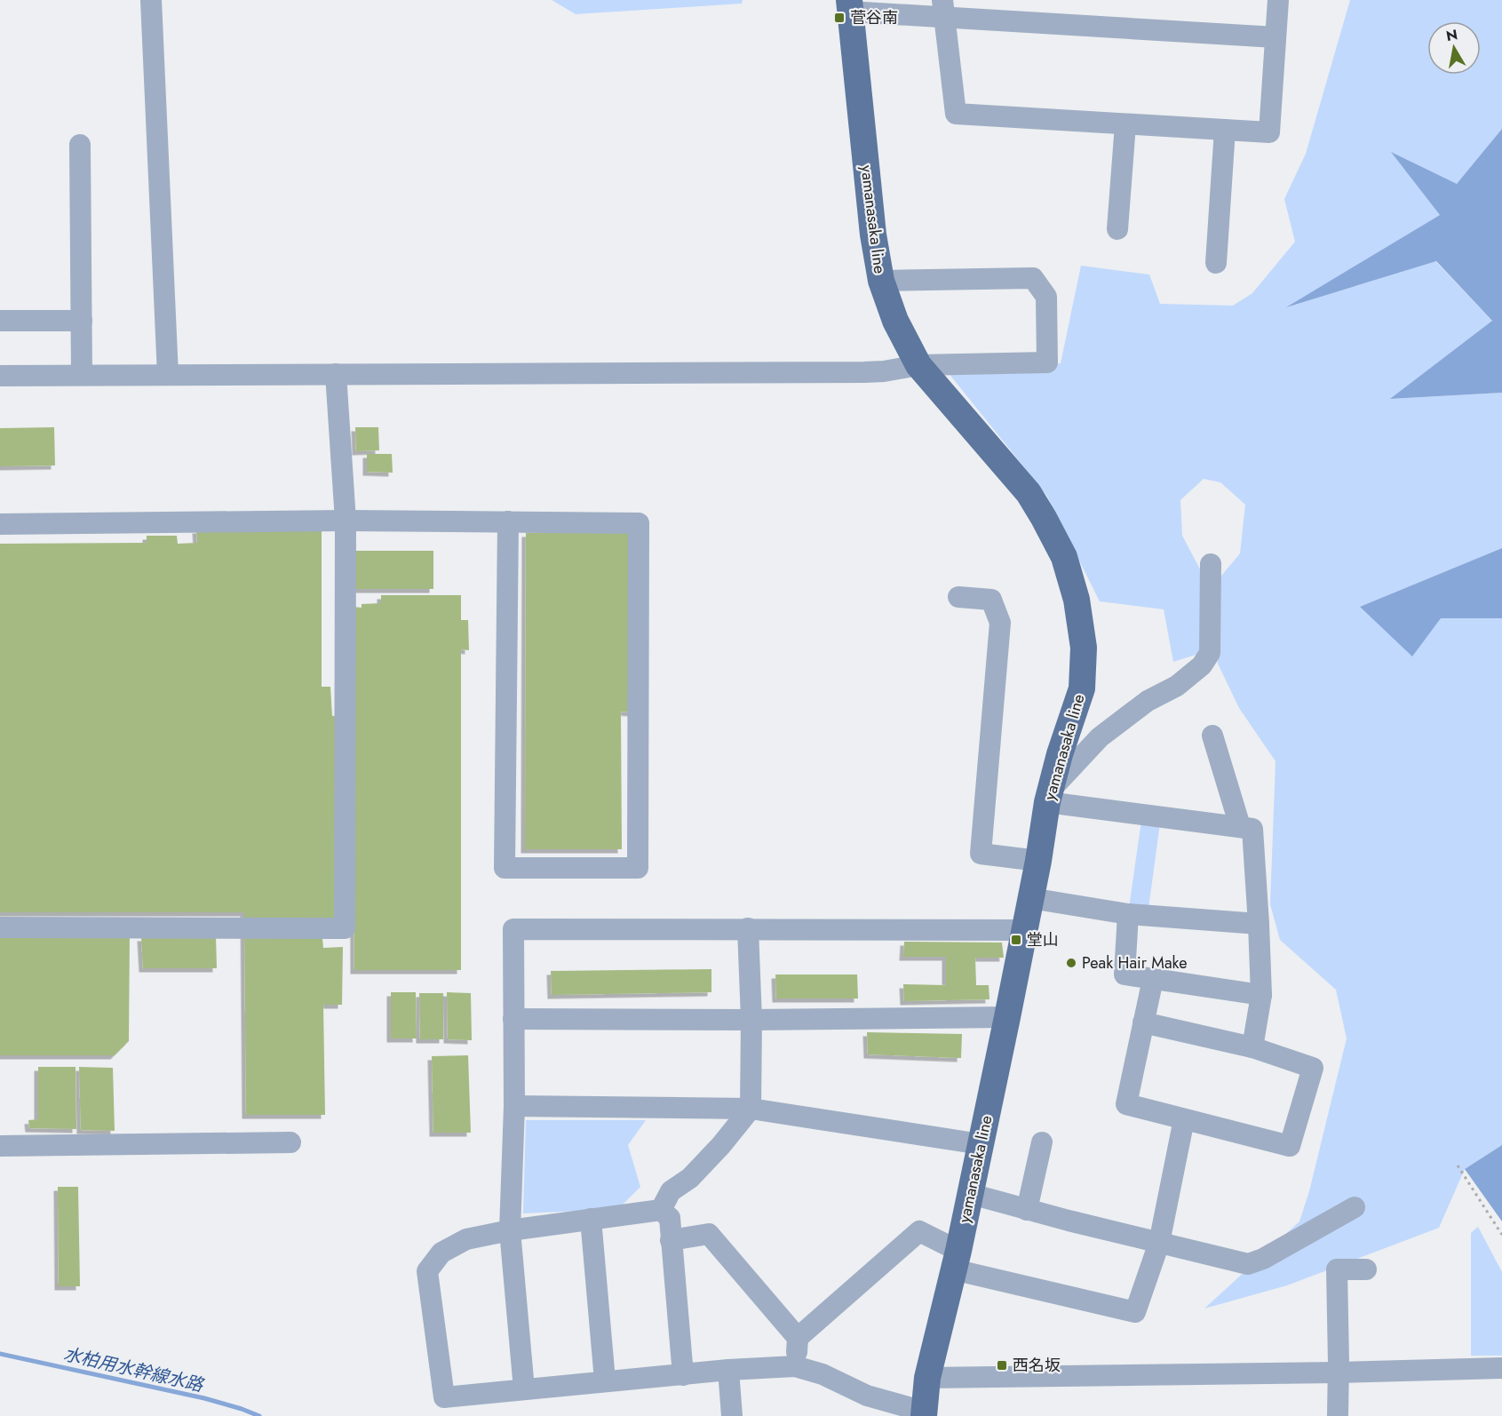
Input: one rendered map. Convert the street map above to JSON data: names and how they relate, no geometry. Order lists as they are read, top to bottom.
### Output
{
  "streets": {
    "main road": ["yamanasaka line"]
  },
  "water": ["水柏用水幹線水路"],
  "places": {
    "transit": ["菅谷南", "堂山", "西名坂"],
    "other": ["Peak Hair Make"]
  },
  "north": "top"
}
